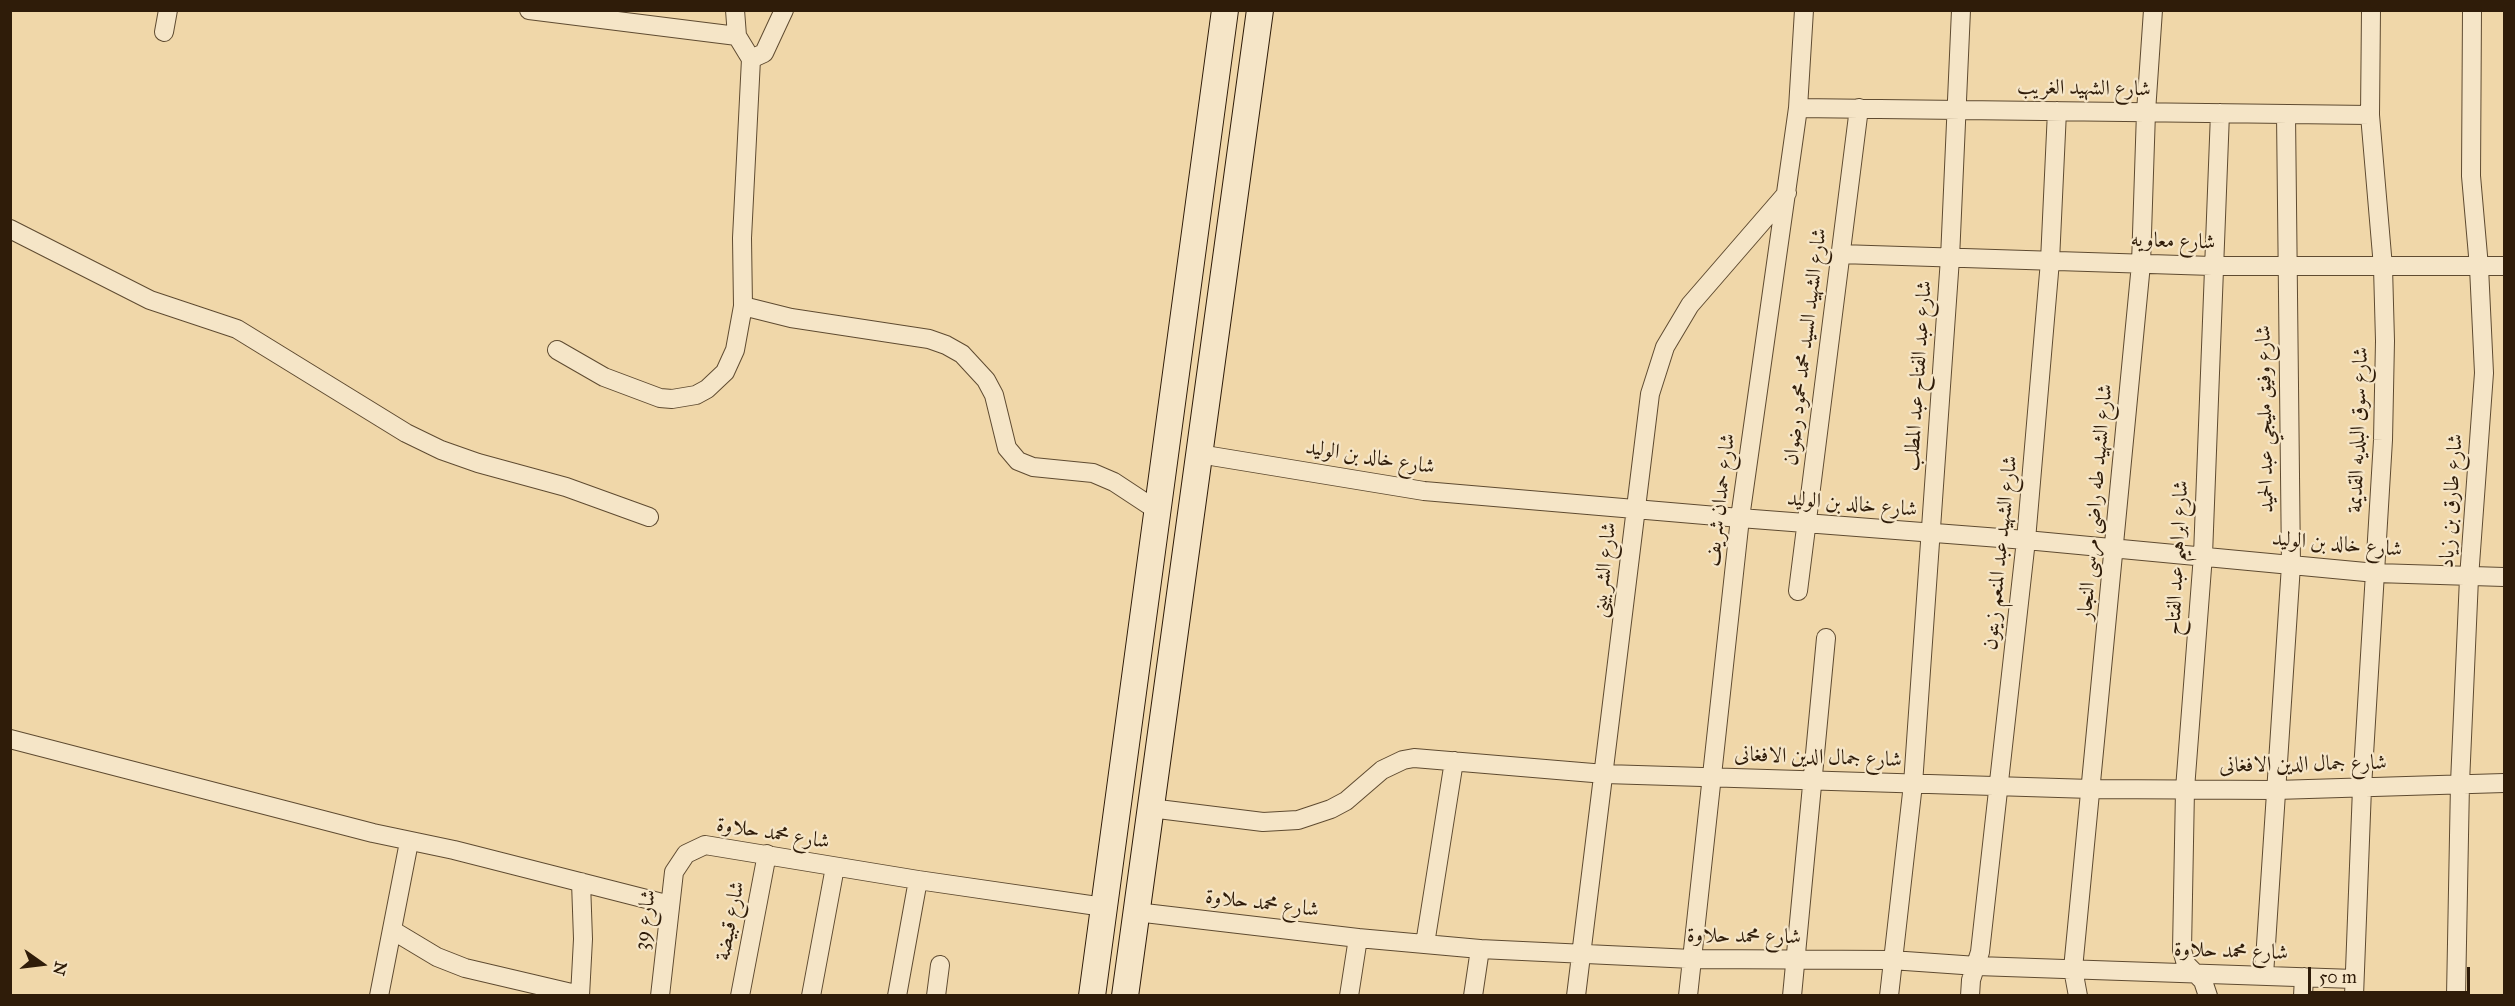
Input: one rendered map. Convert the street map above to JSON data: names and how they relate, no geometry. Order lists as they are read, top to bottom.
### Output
{
  "streets": {
    "street": [
      "شارع الشهيد الغريب",
      "شارع معاويه",
      "شارع الشهيد السيد محمد محمود رضوان",
      "شارع عبد الفتاح عبد المطلب",
      "شارع وفيق مليجي عبد الحميد",
      "شارع سوق البلديه القديمة",
      "شارع خالد بن الوليد",
      "شارع حمدان شريف",
      "شارع طارق بن زياد",
      "شارع الشهيد طه راضى مرسى النجار",
      "شارع الشهيد عبد المنعم زيتون",
      "شارع ابراهيم عبد الفتاح",
      "شارع الشربينى",
      "شارع جمال الدين الافغانى",
      "شارع محمد حلاوة",
      "شارع 39",
      "شارع قبيضة"
    ]
  },
  "crossings": [
    ["شارع الشهيد الغريب", "شارع الشهيد السيد محمد محمود رضوان"],
    ["شارع الشهيد الغريب", "شارع عبد الفتاح عبد المطلب"],
    ["شارع الشهيد الغريب", "شارع وفيق مليجي عبد الحميد"],
    ["شارع الشهيد الغريب", "شارع سوق البلديه القديمة"],
    ["شارع الشهيد الغريب", "شارع حمدان شريف"],
    ["شارع الشهيد الغريب", "شارع الشهيد طه راضى مرسى النجار"],
    ["شارع الشهيد الغريب", "شارع الشهيد عبد المنعم زيتون"],
    ["شارع الشهيد الغريب", "شارع ابراهيم عبد الفتاح"],
    ["شارع معاويه", "شارع الشهيد السيد محمد محمود رضوان"],
    ["شارع معاويه", "شارع عبد الفتاح عبد المطلب"],
    ["شارع معاويه", "شارع وفيق مليجي عبد الحميد"],
    ["شارع معاويه", "شارع سوق البلديه القديمة"],
    ["شارع معاويه", "شارع طارق بن زياد"],
    ["شارع معاويه", "شارع الشهيد طه راضى مرسى النجار"],
    ["شارع معاويه", "شارع الشهيد عبد المنعم زيتون"],
    ["شارع معاويه", "شارع ابراهيم عبد الفتاح"],
    ["شارع الشهيد السيد محمد محمود رضوان", "شارع خالد بن الوليد"],
    ["شارع عبد الفتاح عبد المطلب", "شارع خالد بن الوليد"],
    ["شارع عبد الفتاح عبد المطلب", "شارع جمال الدين الافغانى"],
    ["شارع عبد الفتاح عبد المطلب", "شارع محمد حلاوة"],
    ["شارع وفيق مليجي عبد الحميد", "شارع خالد بن الوليد"],
    ["شارع وفيق مليجي عبد الحميد", "شارع جمال الدين الافغانى"],
    ["شارع وفيق مليجي عبد الحميد", "شارع محمد حلاوة"],
    ["شارع سوق البلديه القديمة", "شارع خالد بن الوليد"],
    ["شارع سوق البلديه القديمة", "شارع جمال الدين الافغانى"],
    ["شارع سوق البلديه القديمة", "شارع محمد حلاوة"],
    ["شارع خالد بن الوليد", "شارع حمدان شريف"],
    ["شارع خالد بن الوليد", "شارع طارق بن زياد"],
    ["شارع خالد بن الوليد", "شارع الشهيد طه راضى مرسى النجار"],
    ["شارع خالد بن الوليد", "شارع الشهيد عبد المنعم زيتون"],
    ["شارع خالد بن الوليد", "شارع ابراهيم عبد الفتاح"],
    ["شارع خالد بن الوليد", "شارع الشربينى"],
    ["شارع حمدان شريف", "شارع الشربينى"],
    ["شارع حمدان شريف", "شارع جمال الدين الافغانى"],
    ["شارع حمدان شريف", "شارع محمد حلاوة"],
    ["شارع طارق بن زياد", "شارع جمال الدين الافغانى"],
    ["شارع الشهيد طه راضى مرسى النجار", "شارع جمال الدين الافغانى"],
    ["شارع الشهيد طه راضى مرسى النجار", "شارع محمد حلاوة"],
    ["شارع الشهيد عبد المنعم زيتون", "شارع جمال الدين الافغانى"],
    ["شارع الشهيد عبد المنعم زيتون", "شارع محمد حلاوة"],
    ["شارع ابراهيم عبد الفتاح", "شارع جمال الدين الافغانى"],
    ["شارع ابراهيم عبد الفتاح", "شارع محمد حلاوة"],
    ["شارع الشربينى", "شارع جمال الدين الافغانى"],
    ["شارع الشربينى", "شارع محمد حلاوة"],
    ["شارع محمد حلاوة", "شارع 39"],
    ["شارع محمد حلاوة", "شارع قبيضة"]
  ],
  "scale_bar": "50 m",
  "north": "right"
}
